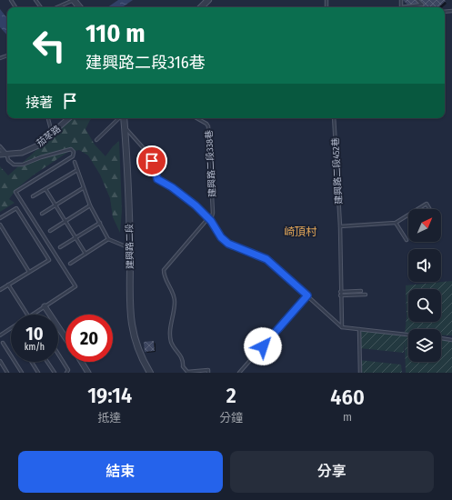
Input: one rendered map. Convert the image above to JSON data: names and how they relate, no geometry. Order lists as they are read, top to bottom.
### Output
{
  "streets": {
    "street": ["茄苳路", "建興路二段"],
    "lane": ["建興路二段338巷", "建興路二段452巷"]
  },
  "districts": ["崎頂村"],
  "north": "top right",
  "page": {
    "turn": ["110 m", "建興路二段316巷"],
    "then": "接著",
    "speed": "10 km/h",
    "limit": "20",
    "eta": [
      "19:14",
      "抵達",
      "2",
      "分鐘",
      "460",
      "m"
    ],
    "buttons": ["結束", "分享"]
  }
}
